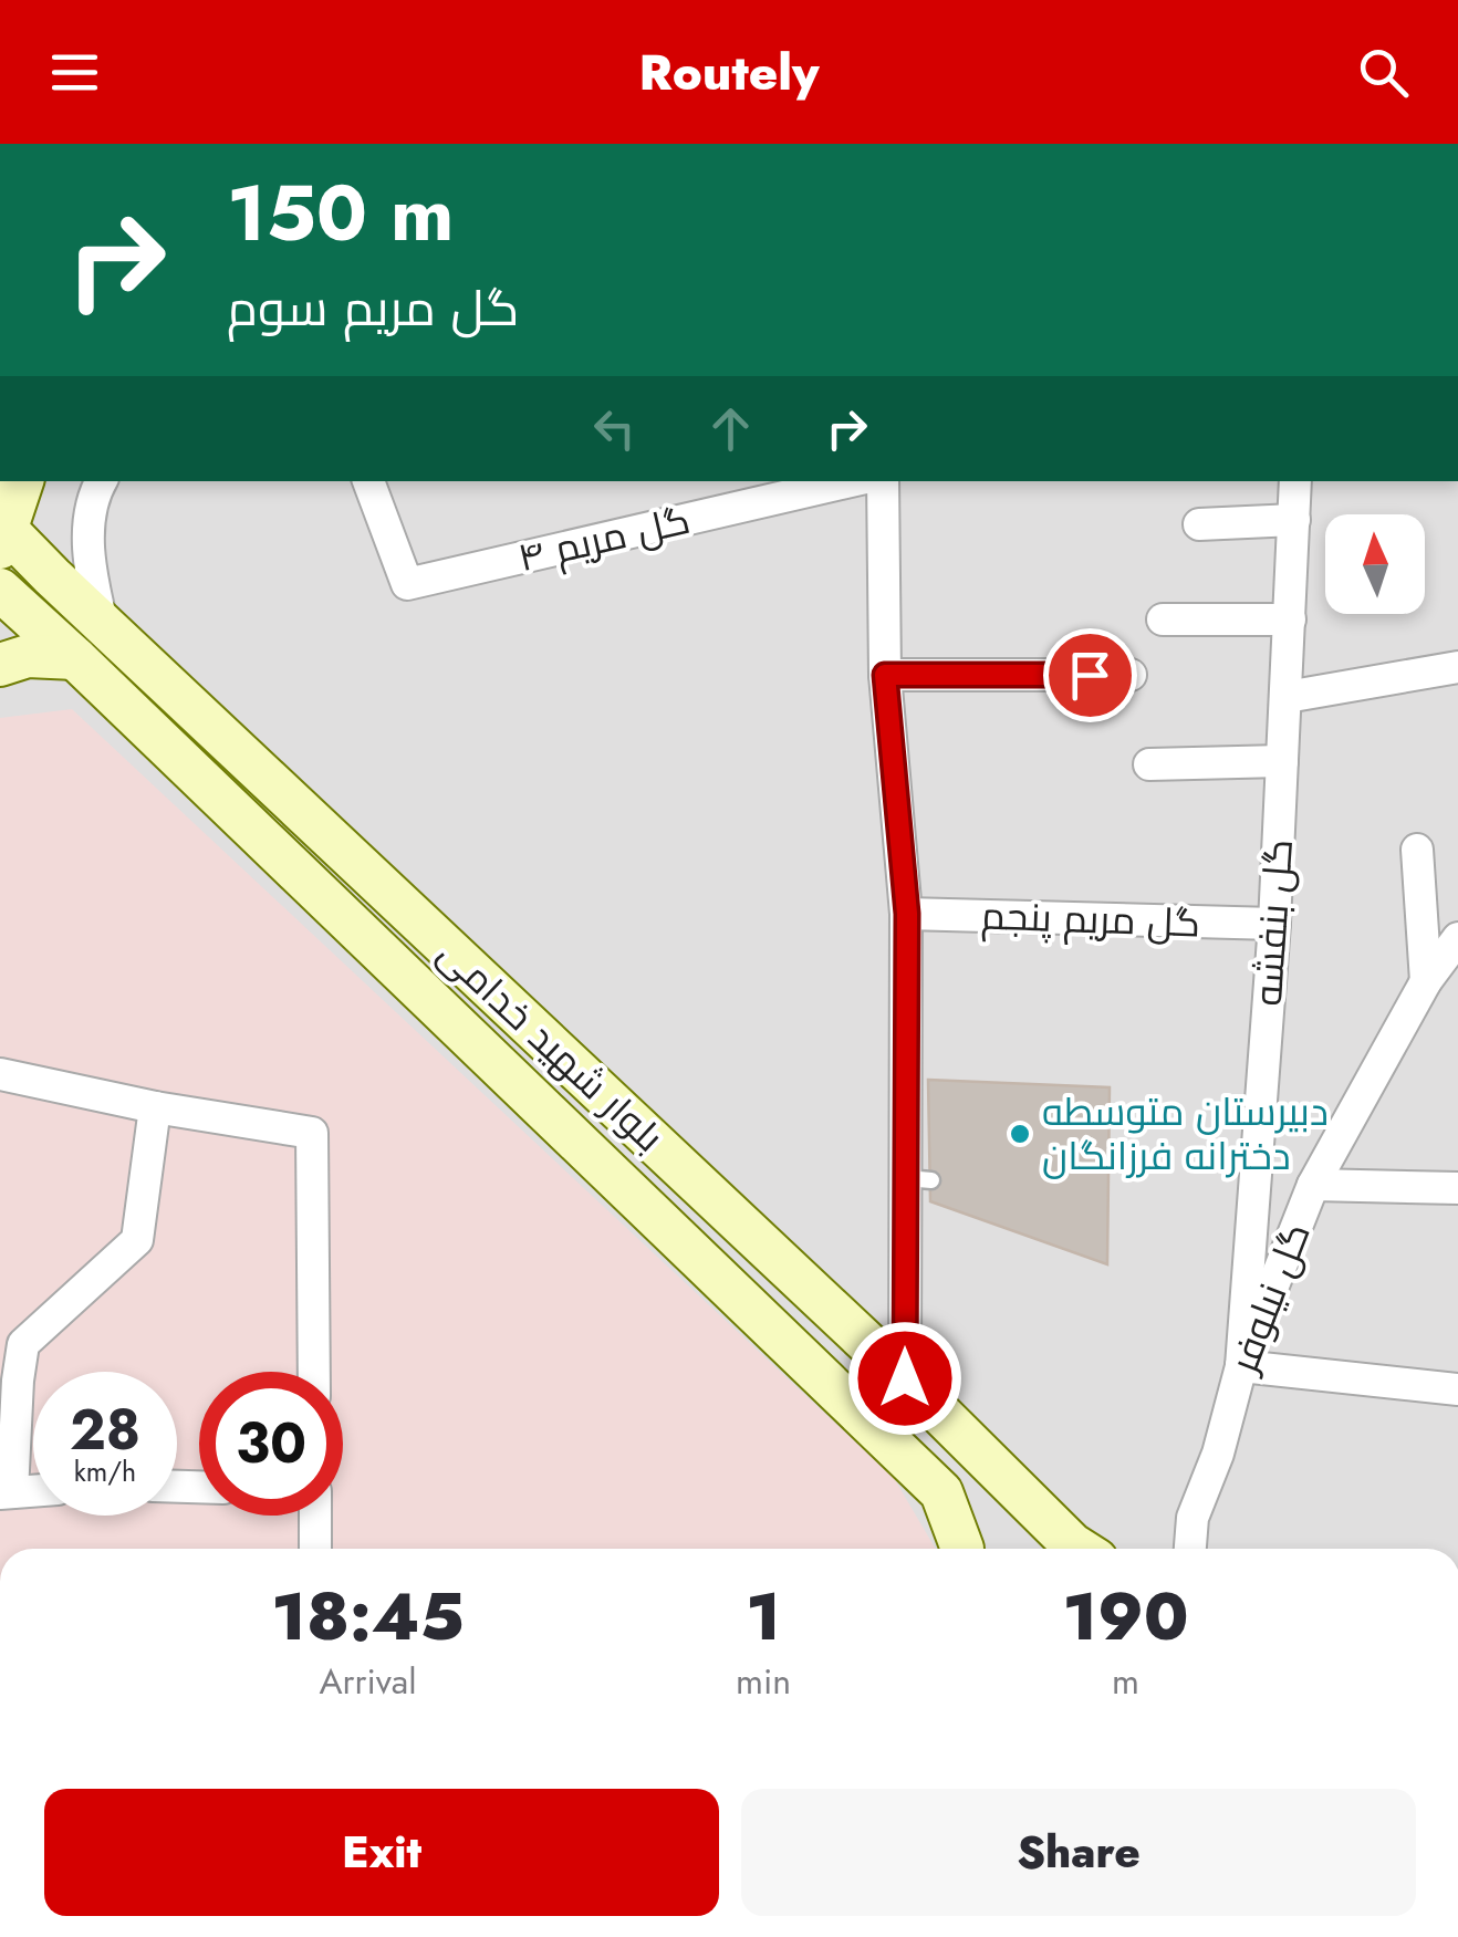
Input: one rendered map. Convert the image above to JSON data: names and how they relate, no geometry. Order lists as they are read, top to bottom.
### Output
{
  "streets": {
    "main road": ["بلوار شهید خدامی"],
    "street": [
      "گل مریم ۴",
      "گل مریم پنجم",
      "گل بنفشه",
      "گل نیلوفر"
    ]
  },
  "crossings": [
    ["گل مریم پنجم", "گل بنفشه"],
    ["گل بنفشه", "گل نیلوفر"]
  ],
  "places": ["دبیرستان متوسطه دخترانه فرزانگان"],
  "north": "top",
  "page": {
    "header": "Routely",
    "turn": ["150 m", "گل مریم سوم"],
    "speed": "28 km/h",
    "limit": "30",
    "eta": [
      "18:45",
      "Arrival",
      "1",
      "min",
      "190",
      "m"
    ],
    "buttons": ["Exit", "Share"]
  }
}
